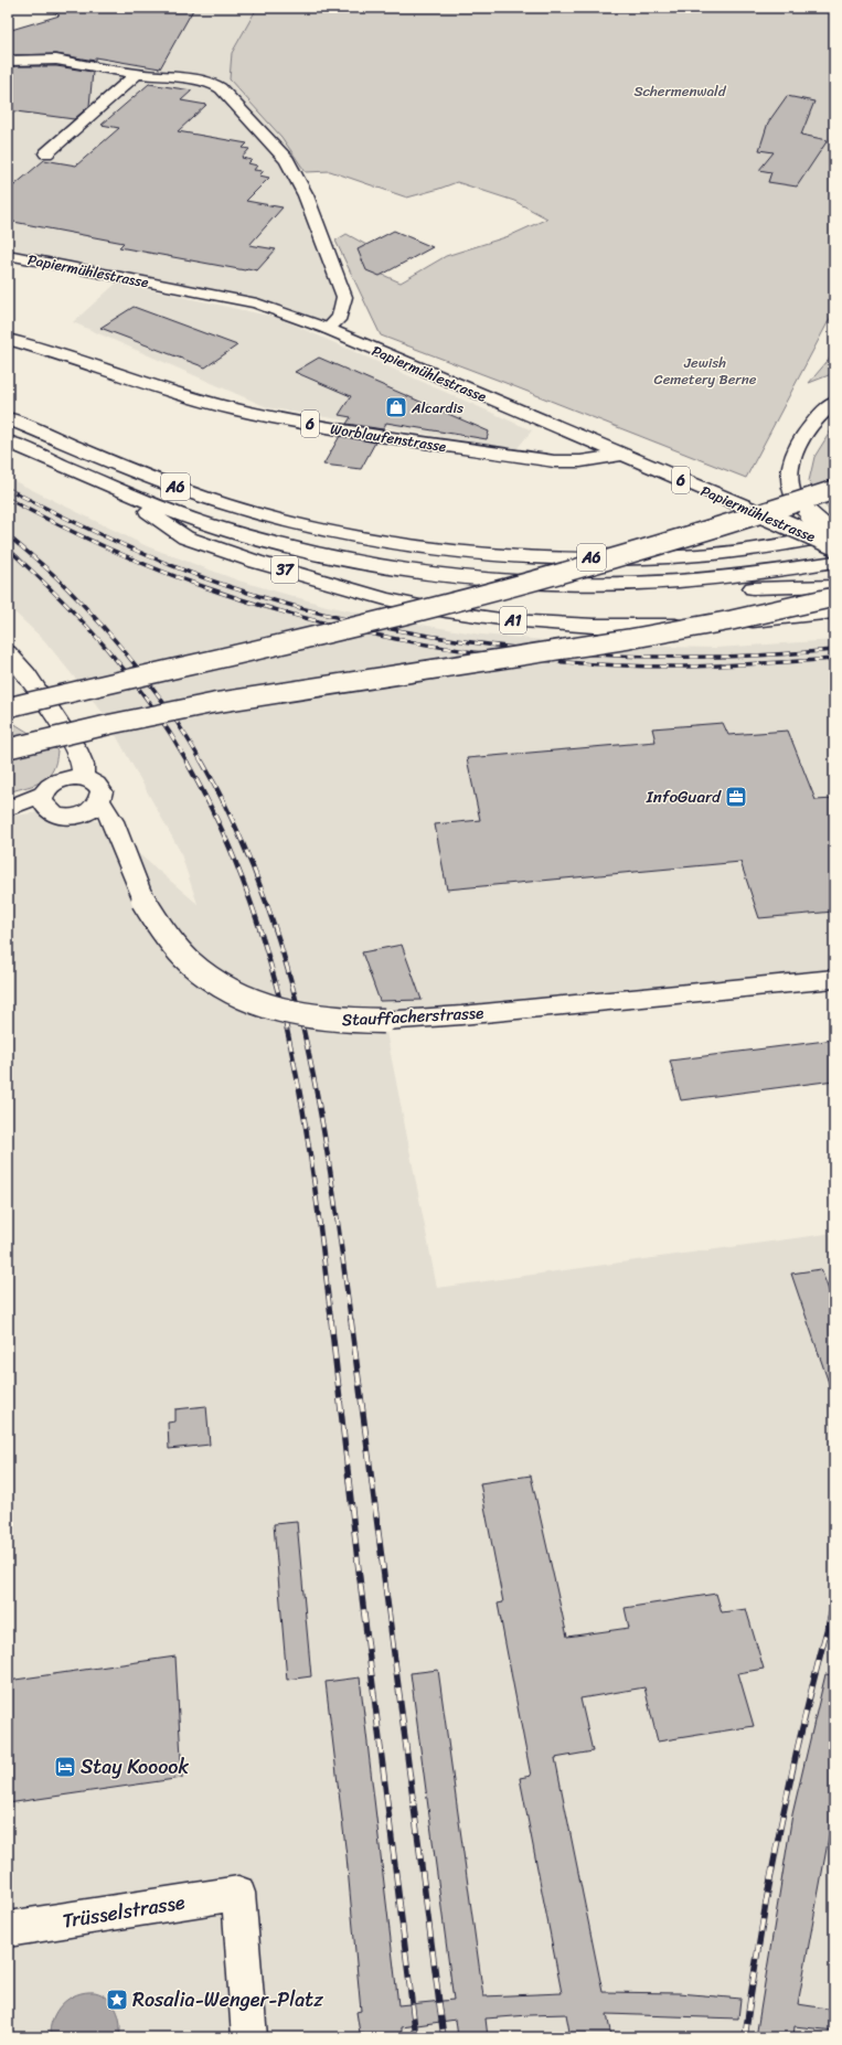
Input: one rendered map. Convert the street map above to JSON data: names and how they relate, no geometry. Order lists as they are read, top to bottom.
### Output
{
  "streets": {
    "main road": [
      "Papiermühlestrasse",
      "6",
      "Worblaufenstrasse",
      "A6",
      "37",
      "A1",
      "Stauffacherstrasse",
      "Trüsselstrasse"
    ]
  },
  "crossings": [
    ["Papiermühlestrasse", "Worblaufenstrasse"],
    ["A6", "37"],
    ["37", "A1"]
  ],
  "parks": ["Schermenwald", "Jewish Cemetery Berne"],
  "places": {
    "shop": ["Alcardis"],
    "office": ["InfoGuard"],
    "hotel": ["Stay Kooook"],
    "place": ["Rosalia-Wenger-Platz"]
  }
}
